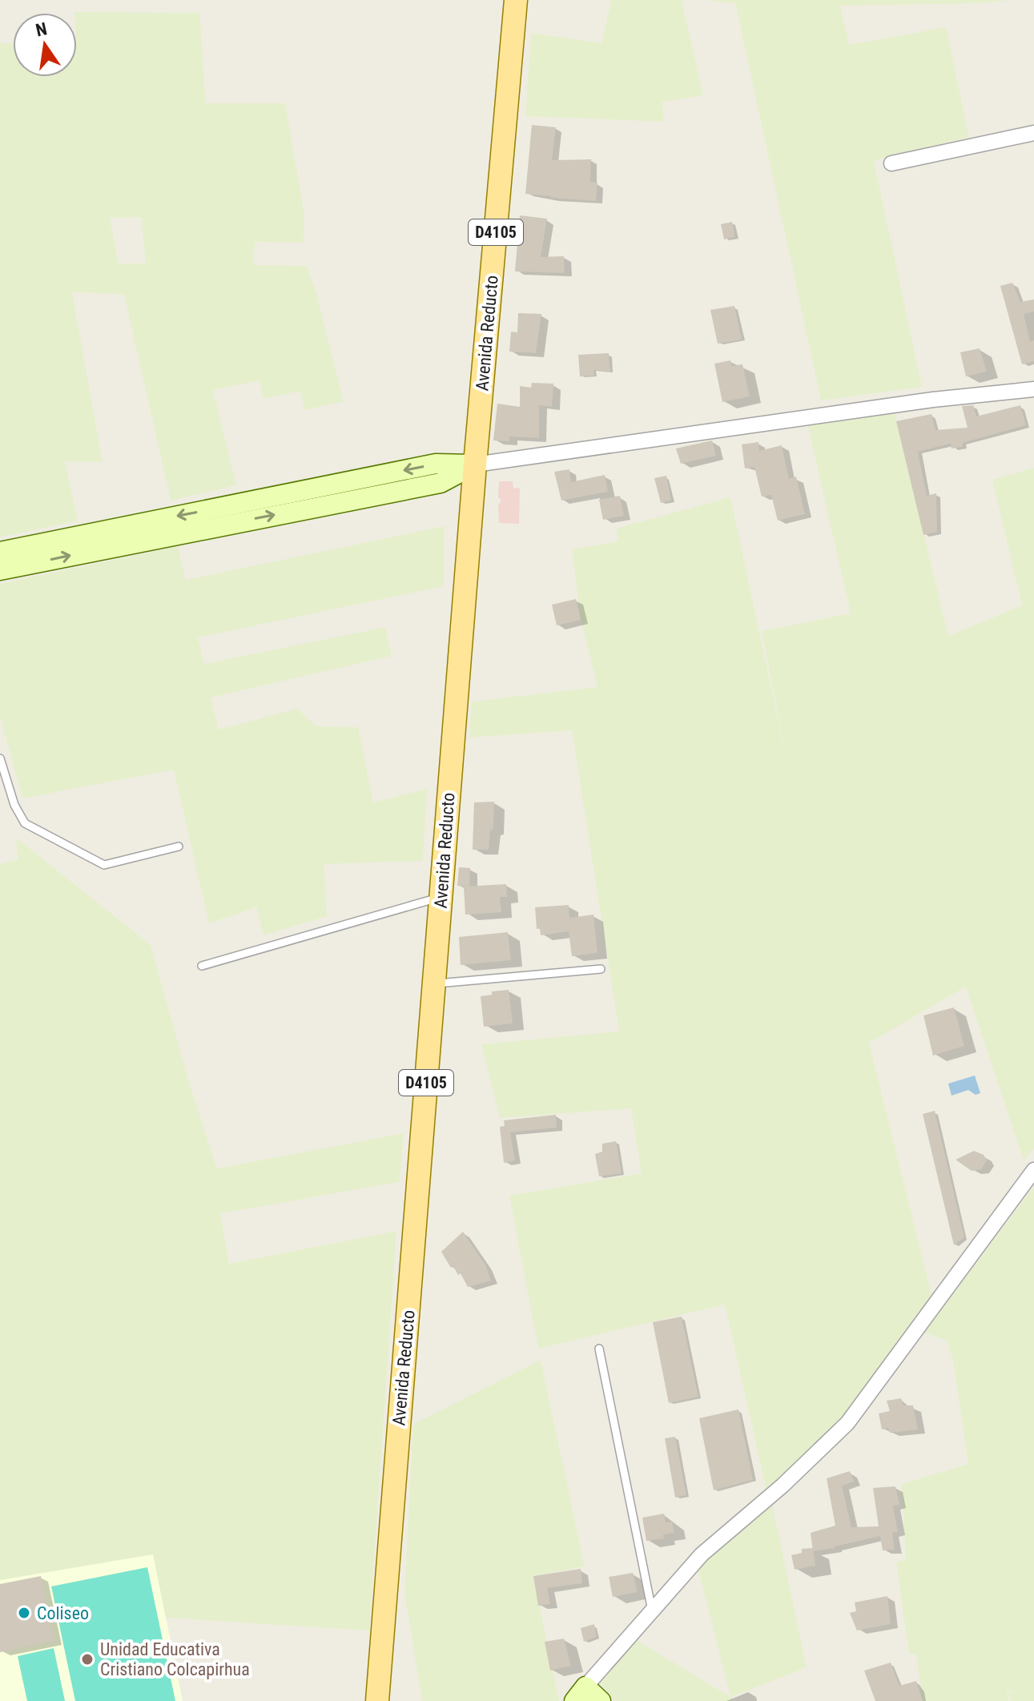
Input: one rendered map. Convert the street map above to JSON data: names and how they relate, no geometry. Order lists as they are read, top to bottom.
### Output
{
  "streets": {
    "main road": ["D4105", "Avenida Reducto"]
  },
  "places": ["Coliseo", "Unidad Educativa Cristiano Colcapirhua"],
  "north": "top"
}
